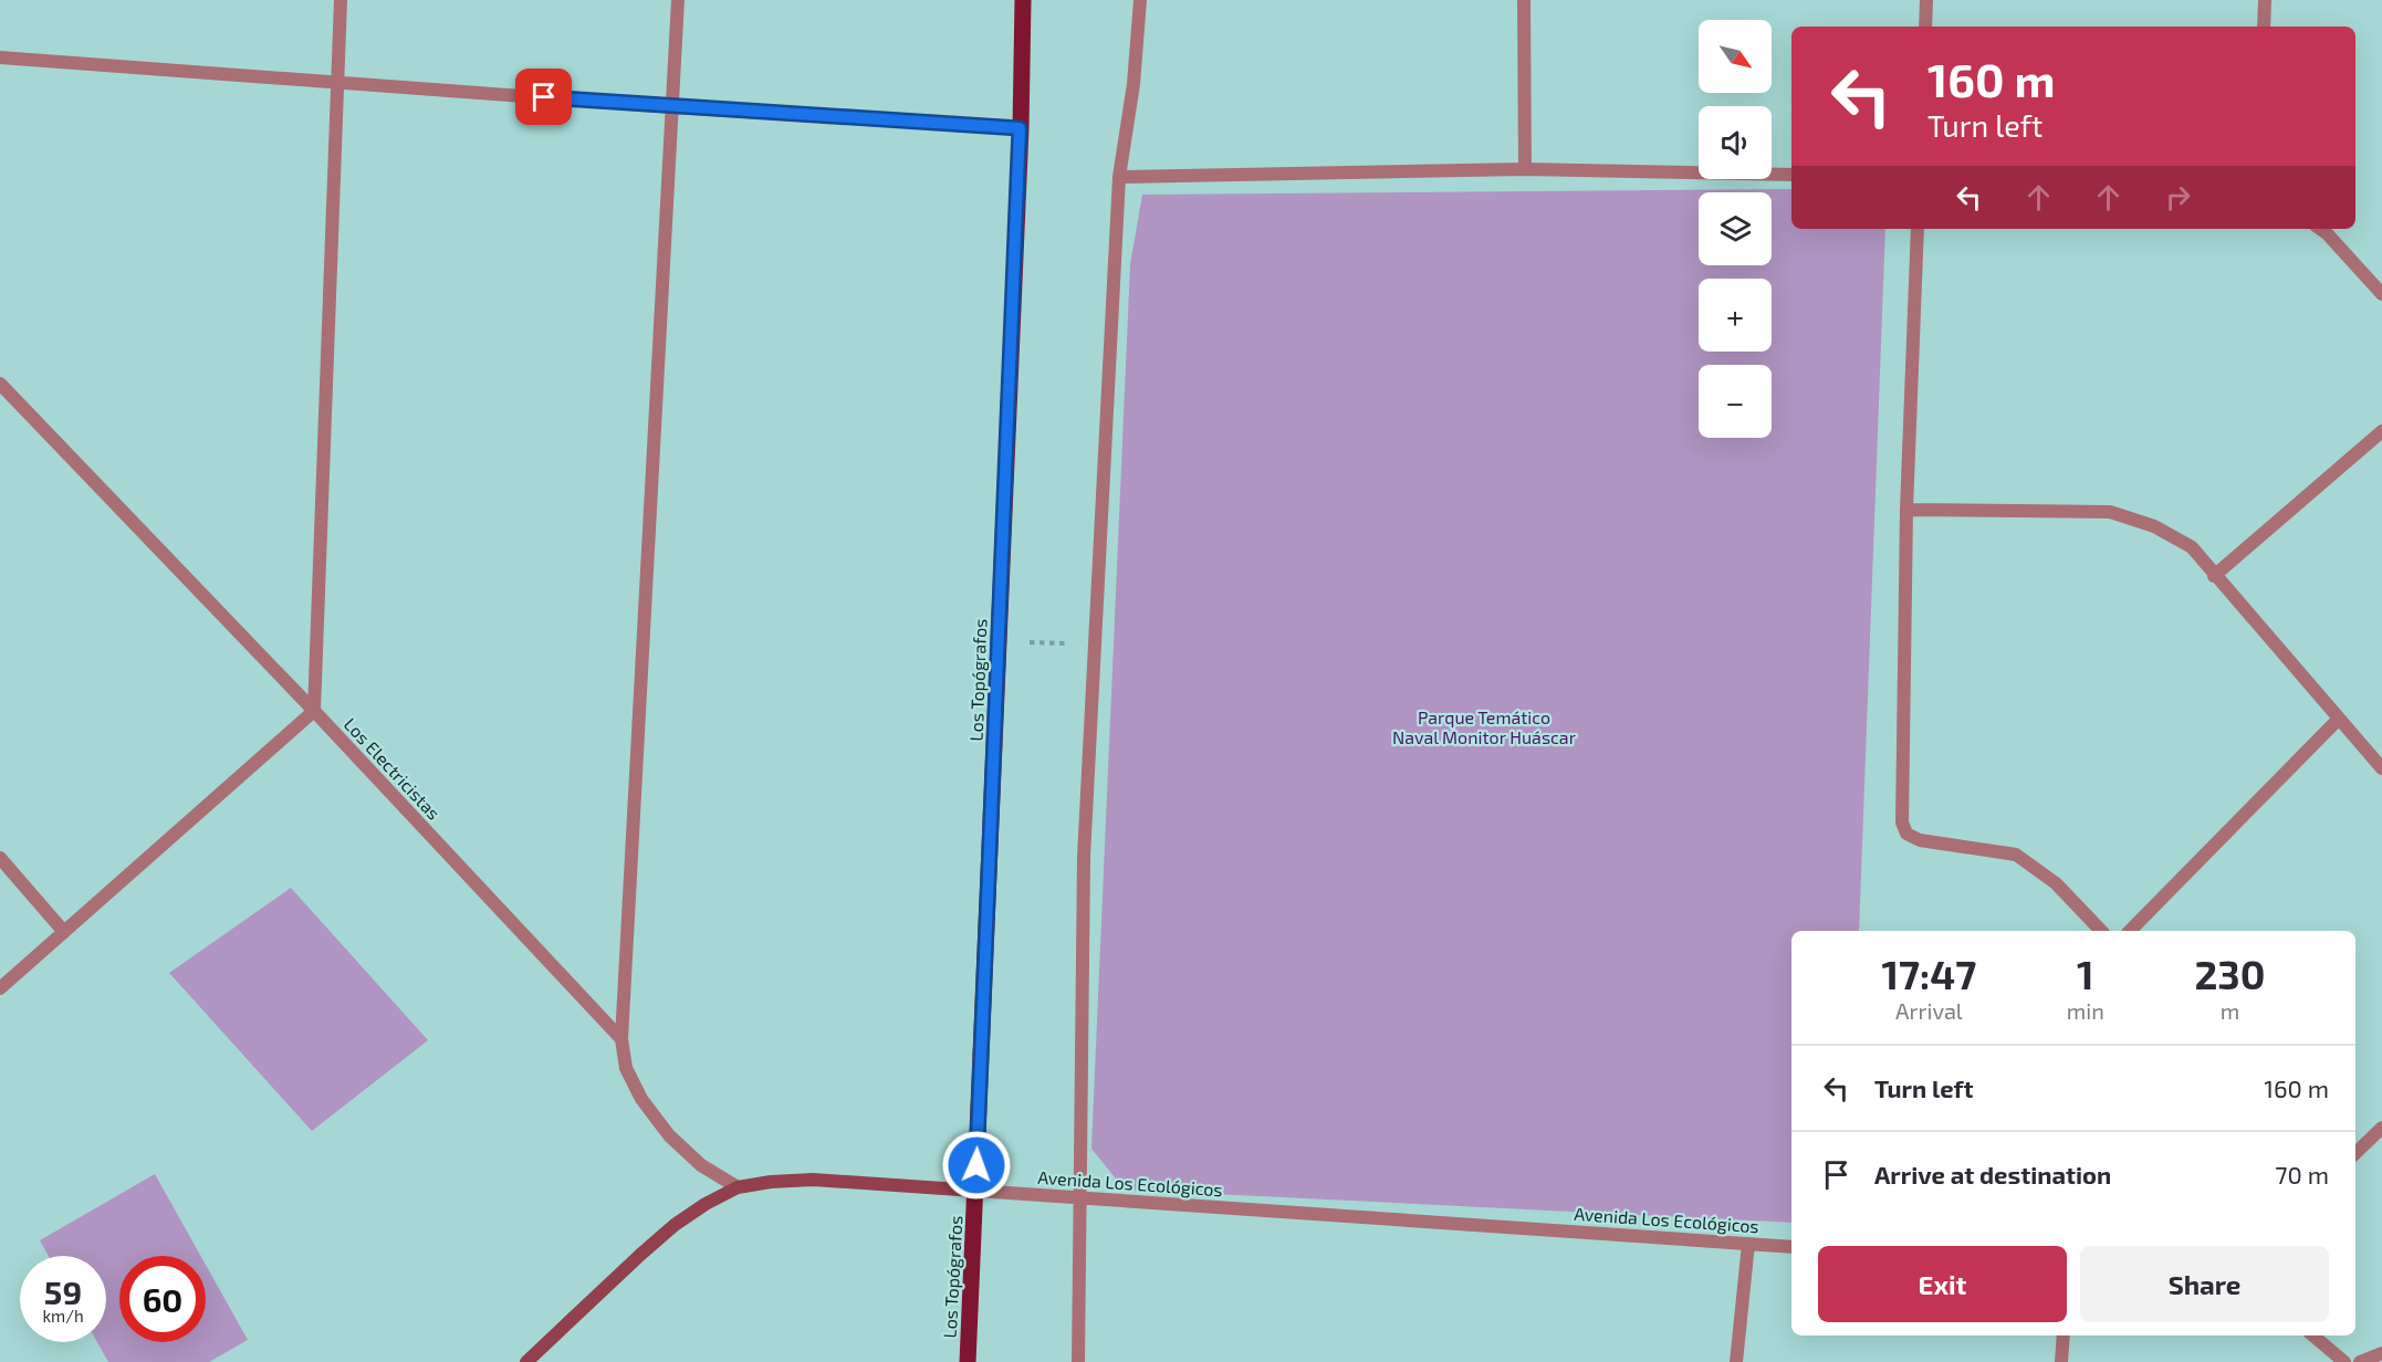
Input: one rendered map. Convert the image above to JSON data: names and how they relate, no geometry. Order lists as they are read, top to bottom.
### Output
{
  "streets": {
    "main road": ["Los Topógrafos", "Avenida Los Ecológicos"],
    "street": ["Los Electricistas"]
  },
  "crossings": [
    ["Los Topógrafos", "Avenida Los Ecológicos"]
  ],
  "parks": ["Parque Temático Naval Monitor Huáscar"],
  "north": "bottom right",
  "page": {
    "map_buttons": ["+", "−"],
    "turn": ["160 m", "Turn left"],
    "eta": [
      "17:47",
      "Arrival",
      "1",
      "min",
      "230",
      "m"
    ],
    "list": [
      {
        "name": "Turn left",
        "value": "160 m"
      },
      {
        "name": "Arrive at destination",
        "value": "70 m"
      }
    ],
    "buttons": ["Exit", "Share"],
    "speed": "59 km/h",
    "limit": "60"
  }
}
